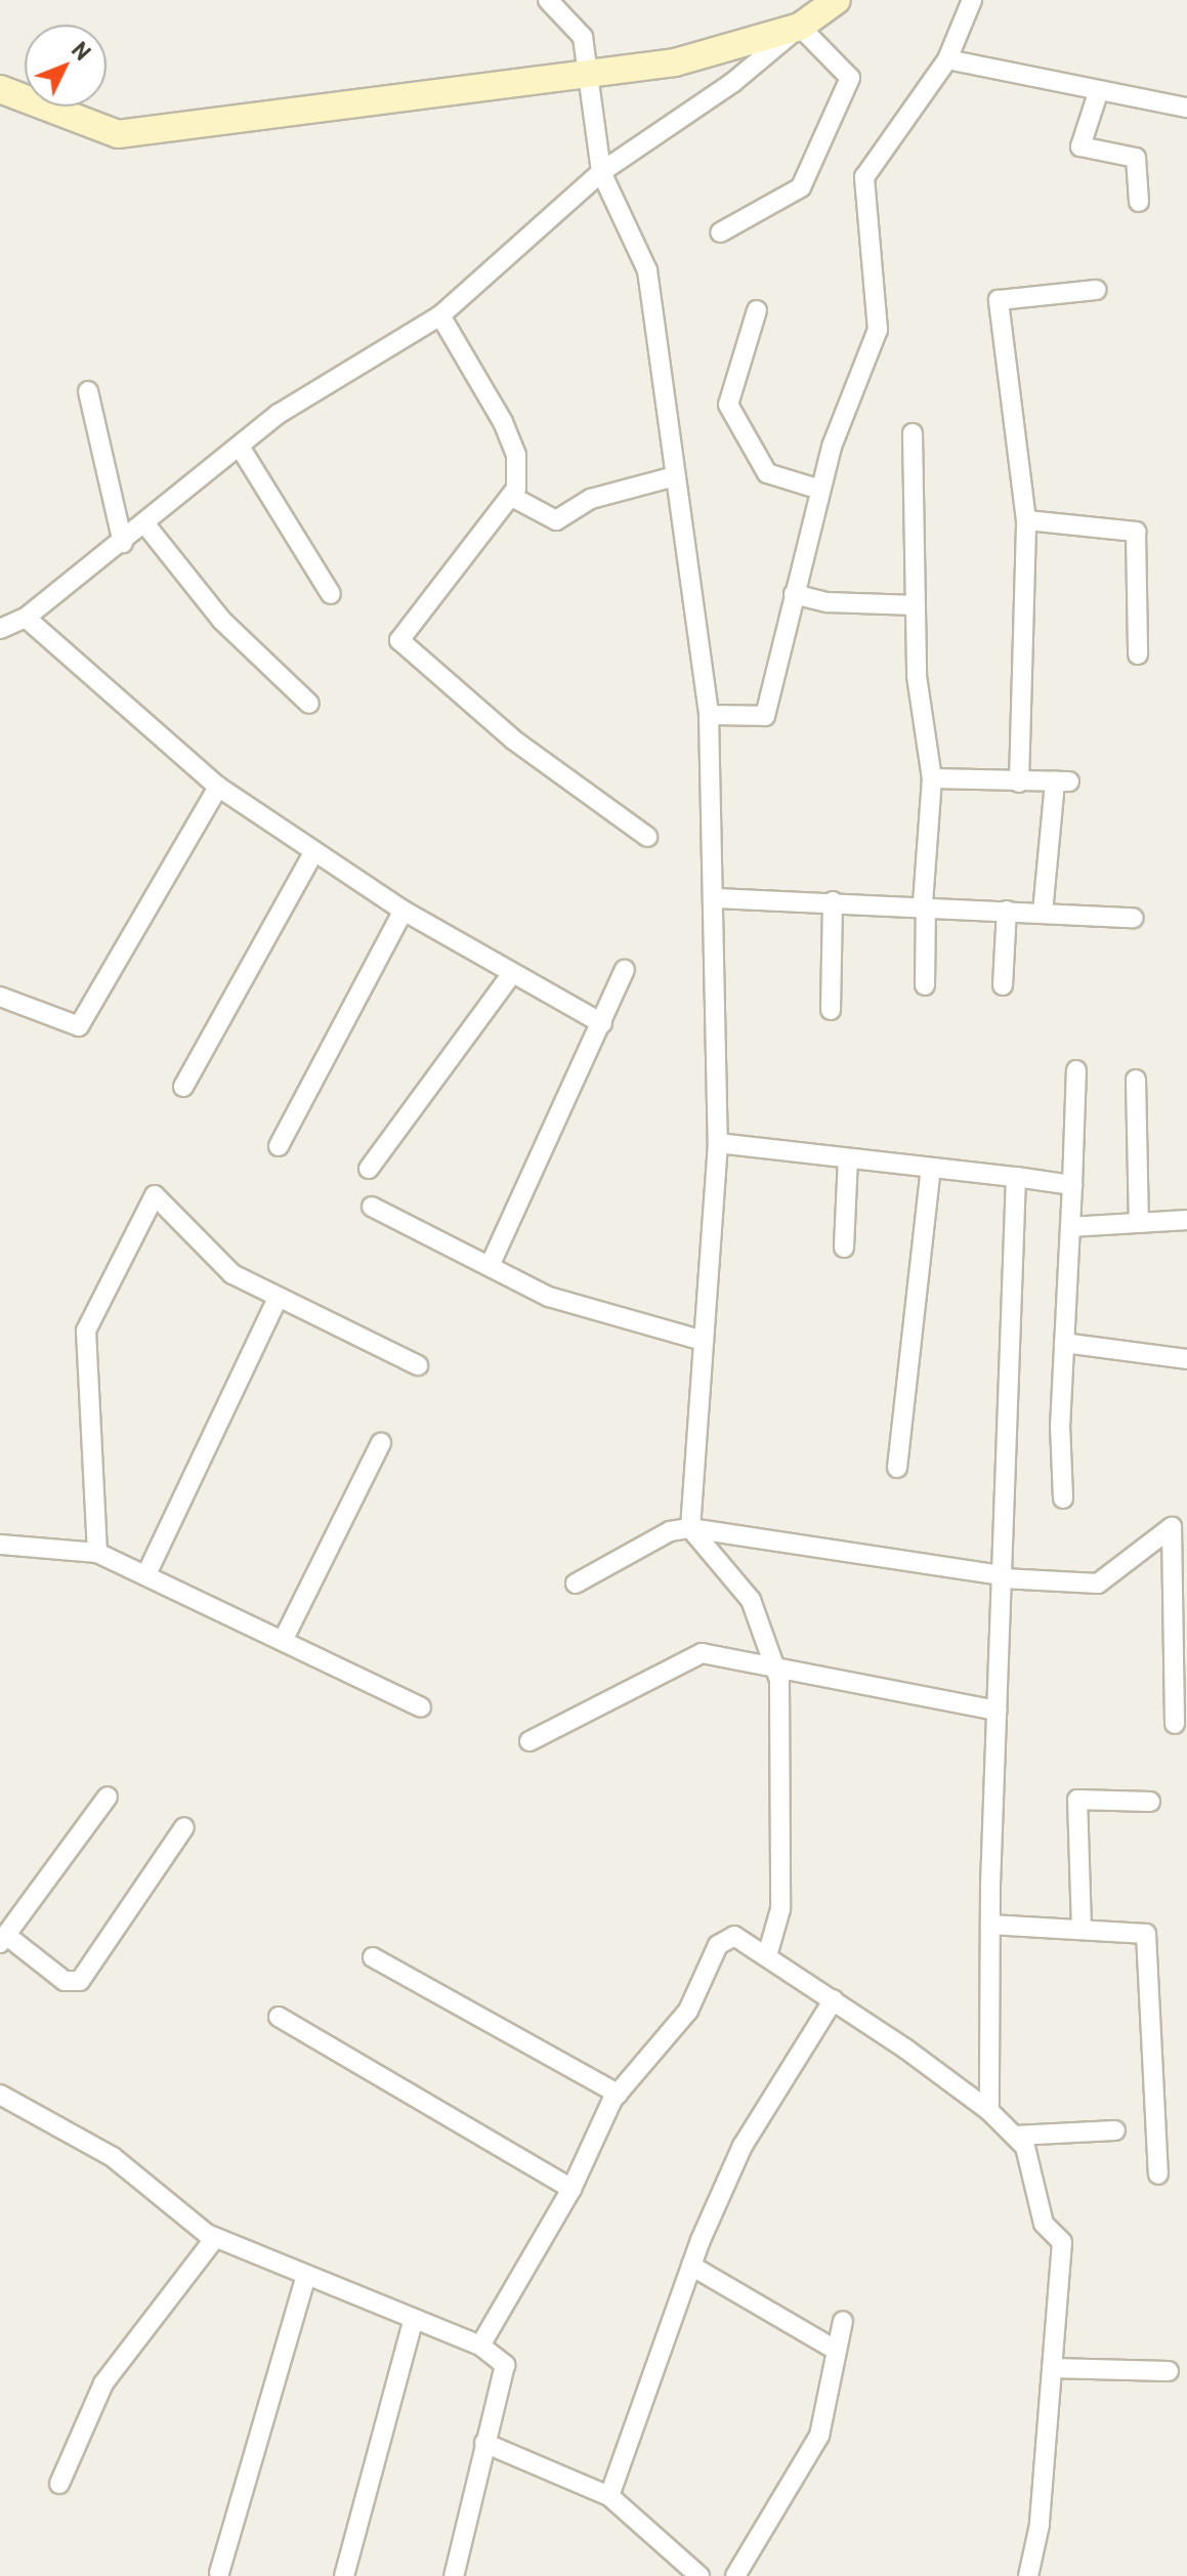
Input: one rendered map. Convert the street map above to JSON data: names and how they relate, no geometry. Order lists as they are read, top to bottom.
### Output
{
  "north": "top right"
}
